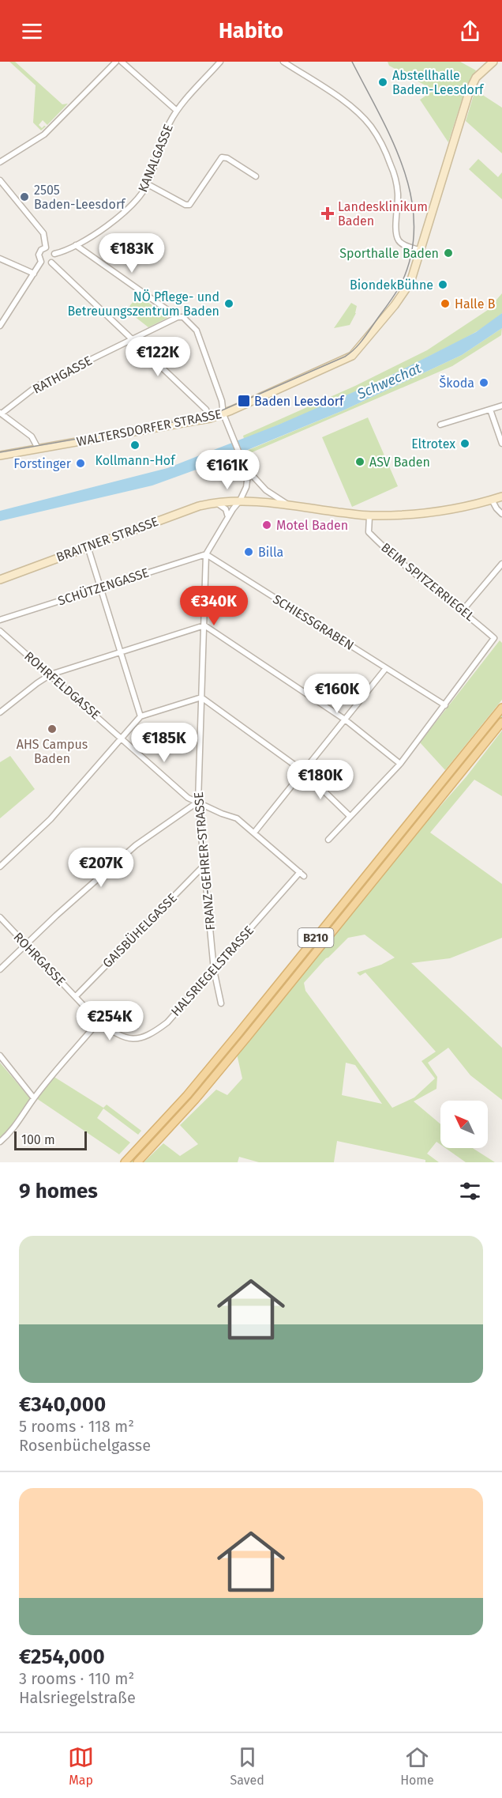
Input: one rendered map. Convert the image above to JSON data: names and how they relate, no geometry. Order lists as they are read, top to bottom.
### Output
{
  "streets": {
    "main road": ["B210"],
    "street": [
      "KANALGASSE",
      "RATHGASSE",
      "WALTERSDORFER STRASSE",
      "BRAITNER STRASSE",
      "BEIM SPITZERRIEGEL",
      "SCHÜTZENGASSE",
      "SCHIESSGRABEN",
      "ROHRFELDGASSE",
      "FRANZ-GEHRER-STRASSE",
      "GAISBÜHELGASSE",
      "ROHRGASSE",
      "HALSRIEGELSTRASSE"
    ]
  },
  "crossings": [
    ["BRAITNER STRASSE", "BEIM SPITZERRIEGEL"],
    ["BRAITNER STRASSE", "FRANZ-GEHRER-STRASSE"],
    ["BEIM SPITZERRIEGEL", "SCHIESSGRABEN"],
    ["SCHÜTZENGASSE", "SCHIESSGRABEN"],
    ["SCHÜTZENGASSE", "FRANZ-GEHRER-STRASSE"],
    ["SCHIESSGRABEN", "FRANZ-GEHRER-STRASSE"],
    ["ROHRFELDGASSE", "FRANZ-GEHRER-STRASSE"],
    ["ROHRFELDGASSE", "HALSRIEGELSTRASSE"],
    ["FRANZ-GEHRER-STRASSE", "GAISBÜHELGASSE"],
    ["FRANZ-GEHRER-STRASSE", "HALSRIEGELSTRASSE"],
    ["GAISBÜHELGASSE", "ROHRGASSE"],
    ["ROHRGASSE", "HALSRIEGELSTRASSE"]
  ],
  "water": ["Schwechat"],
  "places": {
    "other": [
      "Abstellhalle Baden-Leesdorf",
      "2505 Baden-Leesdorf",
      "Sporthalle Baden",
      "BiondekBühne",
      "NÖ Pflege- und Betreuungszentrum Baden",
      "Halle B",
      "Škoda",
      "Eltrotex",
      "Kollmann-Hof",
      "ASV Baden",
      "Forstinger",
      "Motel Baden",
      "Billa",
      "AHS Campus Baden"
    ],
    "health": ["Landesklinikum Baden"],
    "transit": ["Baden Leesdorf"]
  },
  "scale_bar": "100 m",
  "north": "top left",
  "page": {
    "header": "Habito",
    "price": [
      "€183K",
      "€122K",
      "€161K",
      "€340K",
      "€160K",
      "€185K",
      "€180K",
      "€207K",
      "€254K"
    ],
    "scale": "100 m",
    "heading": "9 homes",
    "list": [
      {
        "name": "€340,000",
        "note": "5 rooms · 118 m² · Rosenbüchelgasse"
      },
      {
        "name": "€254,000",
        "note": "3 rooms · 110 m² · Halsriegelstraße"
      }
    ],
    "tabs": ["Map", "Saved", "Home"]
  }
}
